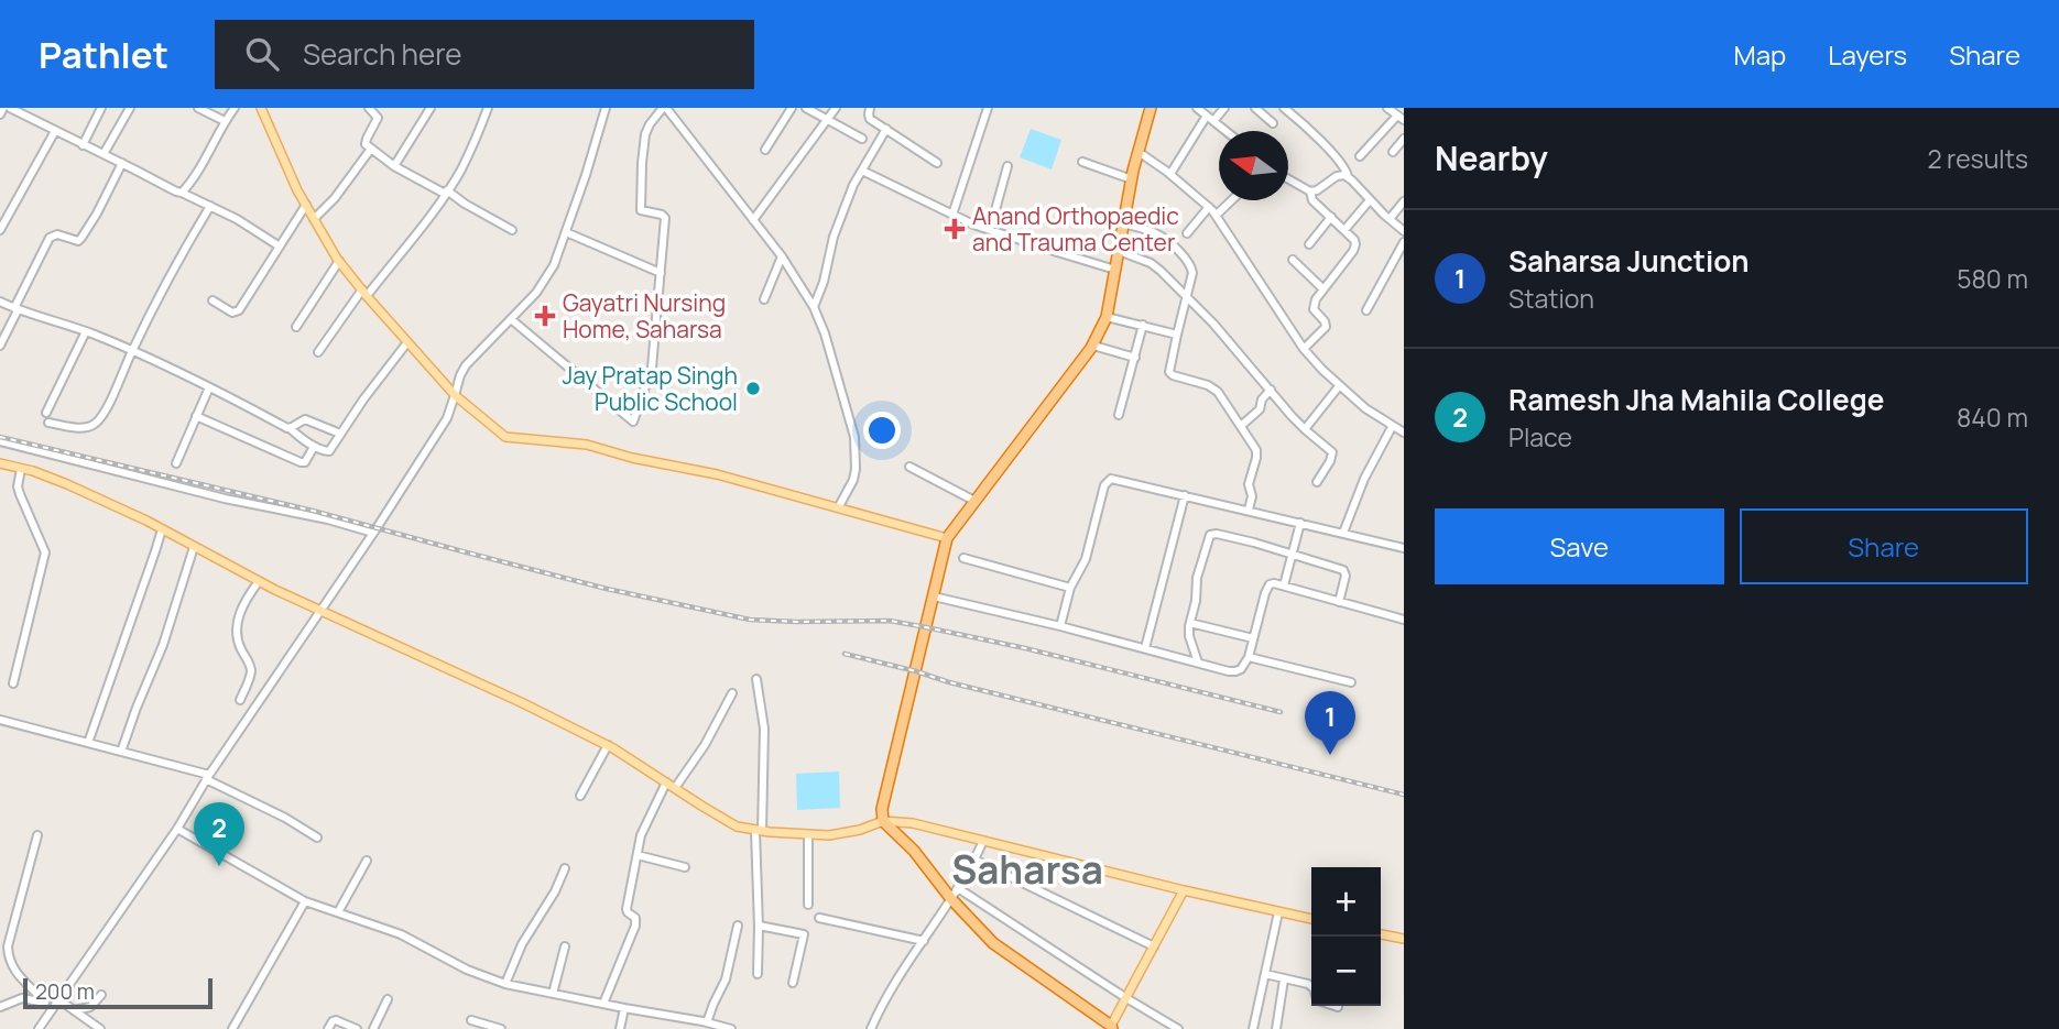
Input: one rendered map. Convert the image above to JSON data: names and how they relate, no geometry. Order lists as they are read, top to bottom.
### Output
{
  "districts": ["Saharsa"],
  "places": {
    "health": ["Anand Orthopaedic and Trauma Center", "Gayatri Nursing Home, Saharsa"],
    "other": ["Jay Pratap Singh Public School"]
  },
  "scale_bar": "200 m",
  "north": "left",
  "page": {
    "header": "Pathlet",
    "search": "Search here",
    "nav": ["Map", "Layers", "Share"],
    "heading": ["Nearby", "2 results"],
    "list": [
      {
        "mark": "1",
        "name": "Saharsa Junction",
        "note": "Station",
        "value": "580 m"
      },
      {
        "mark": "2",
        "name": "Ramesh Jha Mahila College",
        "note": "Place",
        "value": "840 m"
      }
    ],
    "buttons": ["Save", "Share"],
    "pins": ["1", "2"],
    "map_buttons": ["+", "−"],
    "scale": "200 m"
  }
}
